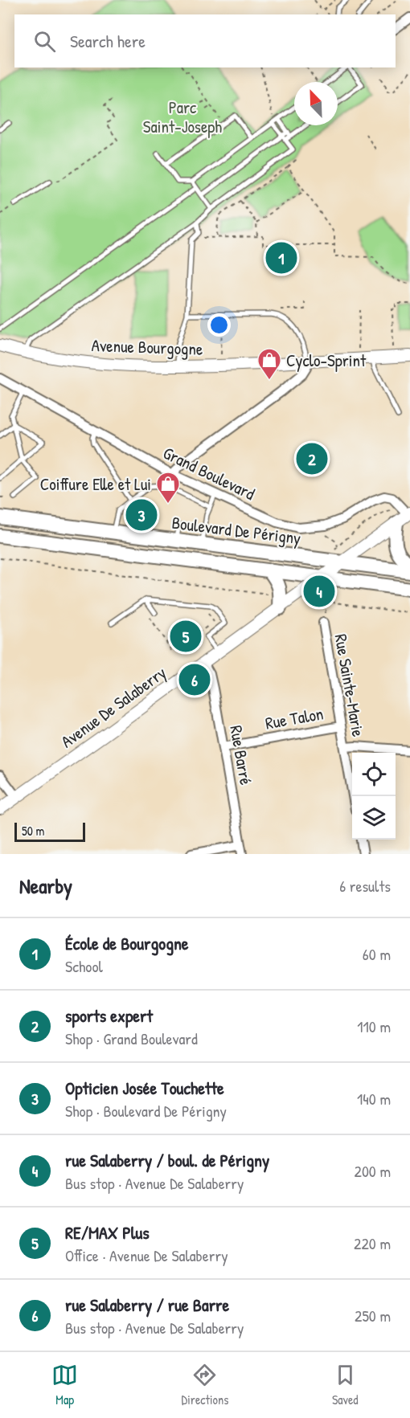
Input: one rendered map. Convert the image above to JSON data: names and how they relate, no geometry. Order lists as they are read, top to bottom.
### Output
{
  "streets": {
    "main road": ["Boulevard De Périgny"],
    "street": [
      "Avenue Bourgogne",
      "Grand Boulevard",
      "Rue Sainte-Marie",
      "Avenue De Salaberry",
      "Rue Talon",
      "Rue Barré"
    ]
  },
  "crossings": [
    ["Grand Boulevard", "Avenue De Salaberry"],
    ["Boulevard De Périgny", "Avenue De Salaberry"],
    ["Rue Sainte-Marie", "Rue Talon"],
    ["Avenue De Salaberry", "Rue Barré"],
    ["Rue Talon", "Rue Barré"]
  ],
  "parks": ["Parc Saint-Joseph"],
  "places": {
    "shop": ["Cyclo-Sprint", "Coiffure Elle et Lui"]
  },
  "scale_bar": "50 m",
  "north": "top left",
  "page": {
    "search": "Search here",
    "pins": [
      "1",
      "2",
      "3",
      "4",
      "5",
      "6"
    ],
    "scale": "50 m",
    "heading": ["Nearby", "6 results"],
    "list": [
      {
        "mark": "1",
        "name": "École de Bourgogne",
        "note": "School",
        "value": "60 m"
      },
      {
        "mark": "2",
        "name": "sports expert",
        "note": "Shop · Grand Boulevard",
        "value": "110 m"
      },
      {
        "mark": "3",
        "name": "Opticien Josée Touchette",
        "note": "Shop · Boulevard De Périgny",
        "value": "140 m"
      },
      {
        "mark": "4",
        "name": "rue Salaberry / boul. de Périgny",
        "note": "Bus stop · Avenue De Salaberry",
        "value": "200 m"
      },
      {
        "mark": "5",
        "name": "RE/MAX Plus",
        "note": "Office · Avenue De Salaberry",
        "value": "220 m"
      },
      {
        "mark": "6",
        "name": "rue Salaberry / rue Barre",
        "note": "Bus stop · Avenue De Salaberry",
        "value": "250 m"
      }
    ],
    "nav": ["Map", "Directions", "Saved"]
  }
}
